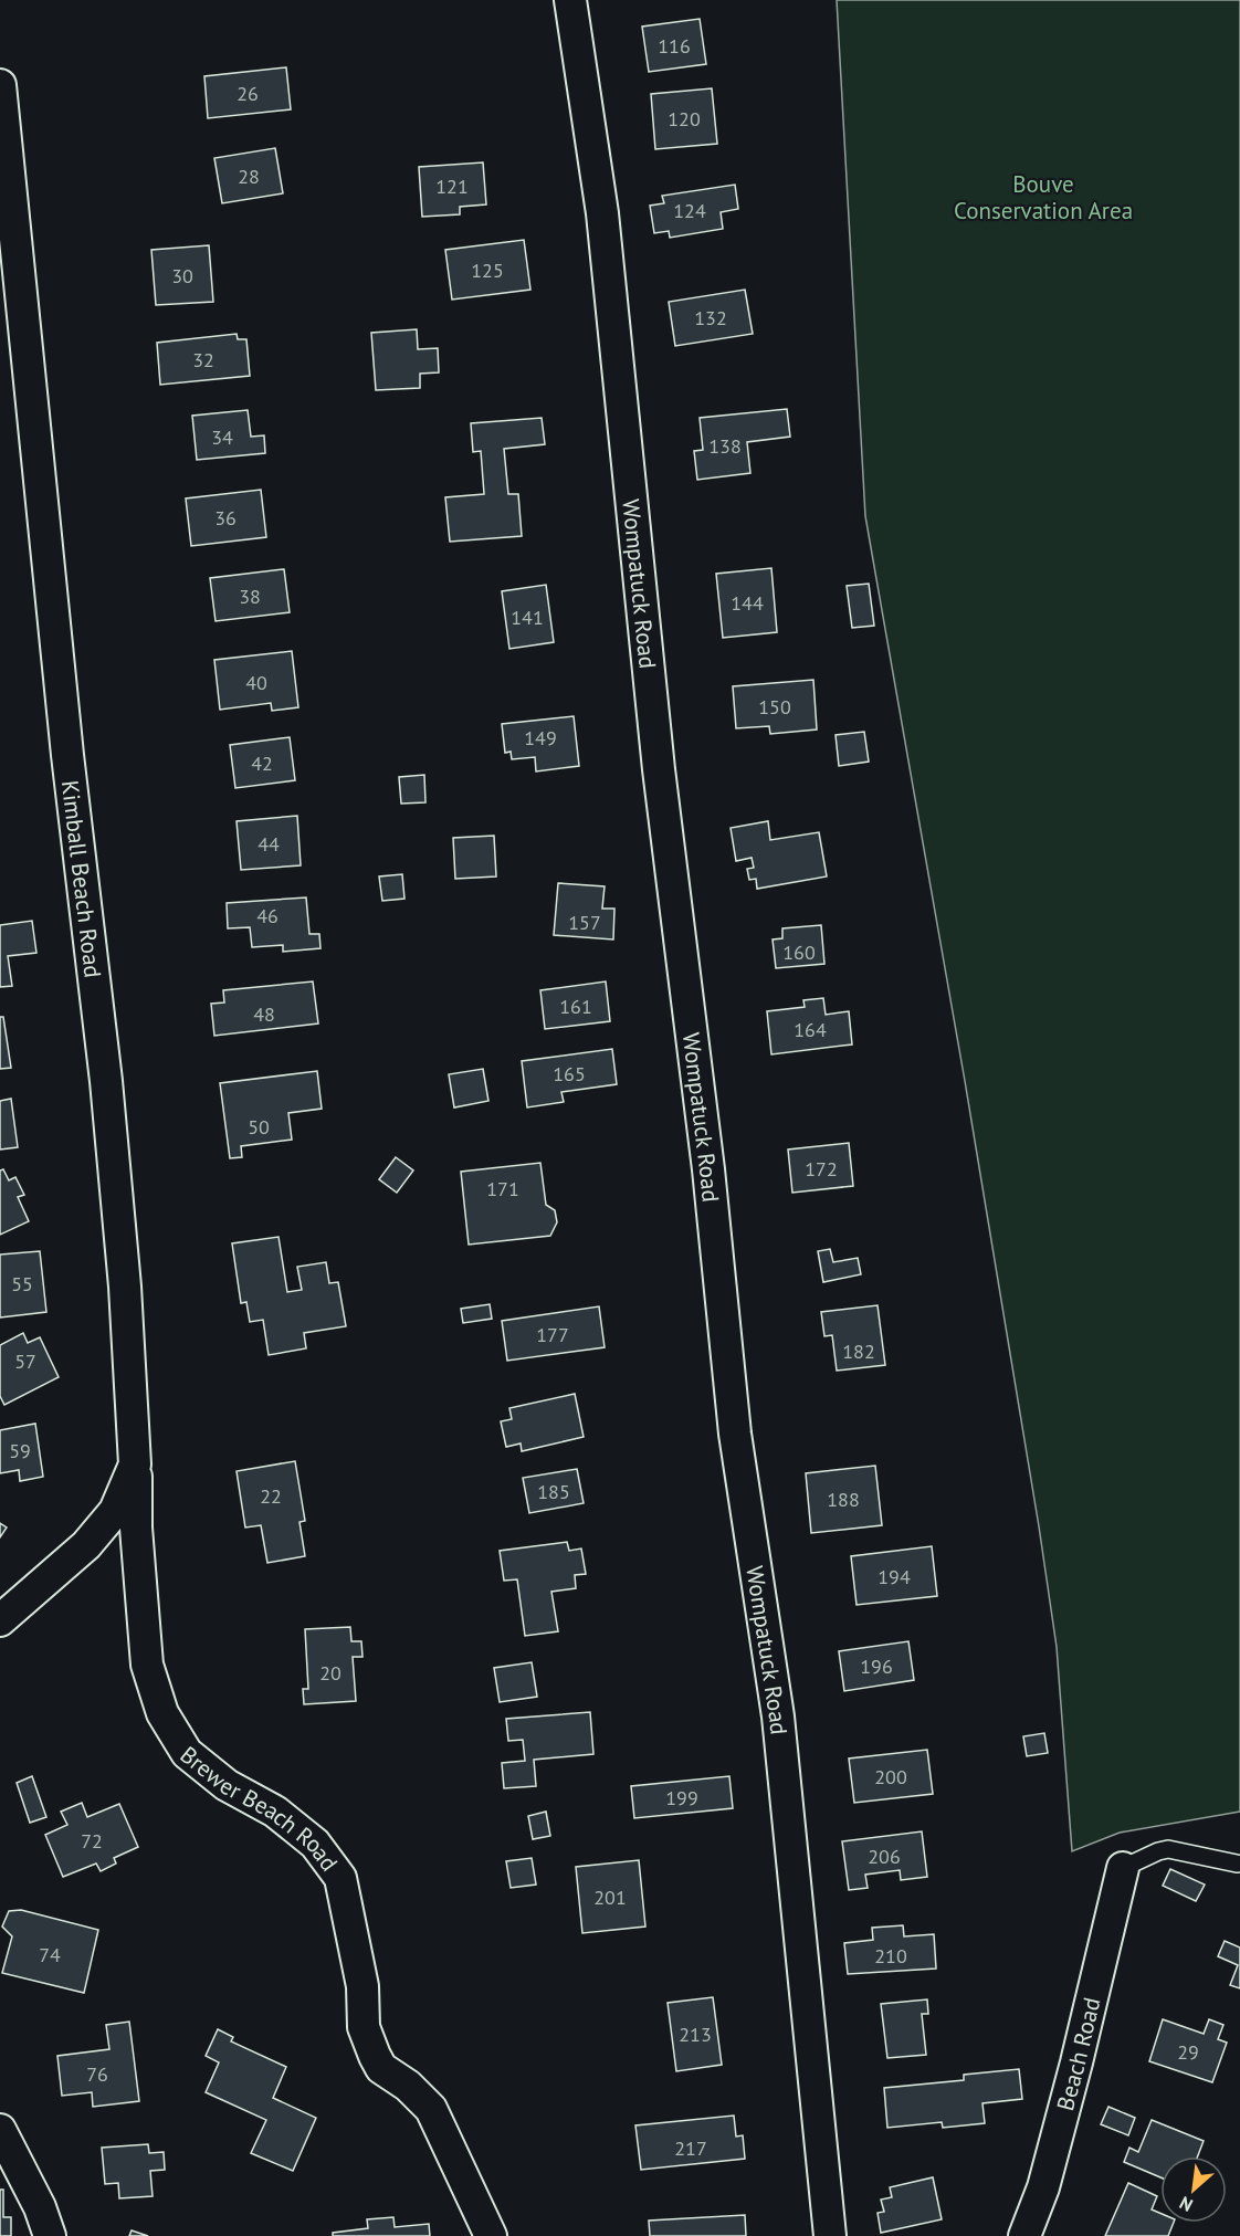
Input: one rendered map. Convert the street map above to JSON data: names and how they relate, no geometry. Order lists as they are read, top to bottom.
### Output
{
  "streets": {
    "street": [
      "Wompatuck Road",
      "Kimball Beach Road",
      "Brewer Beach Road",
      "Beach Road"
    ]
  },
  "crossings": [
    ["Kimball Beach Road", "Brewer Beach Road"]
  ],
  "parks": ["Bouve Conservation Area"],
  "house_numbers": [
    "116",
    "26",
    "120",
    "28",
    "121",
    "124",
    "125",
    "30",
    "132",
    "32",
    "34",
    "138",
    "36",
    "38",
    "144",
    "141",
    "40",
    "150",
    "149",
    "42",
    "44",
    "46",
    "157",
    "160",
    "161",
    "48",
    "164",
    "165",
    "50",
    "172",
    "171",
    "55",
    "177",
    "182",
    "57",
    "59",
    "185",
    "22",
    "188",
    "194",
    "196",
    "20",
    "200",
    "199",
    "72",
    "206",
    "201",
    "74",
    "210",
    "213",
    "29",
    "76",
    "217"
  ],
  "north": "bottom left"
}
